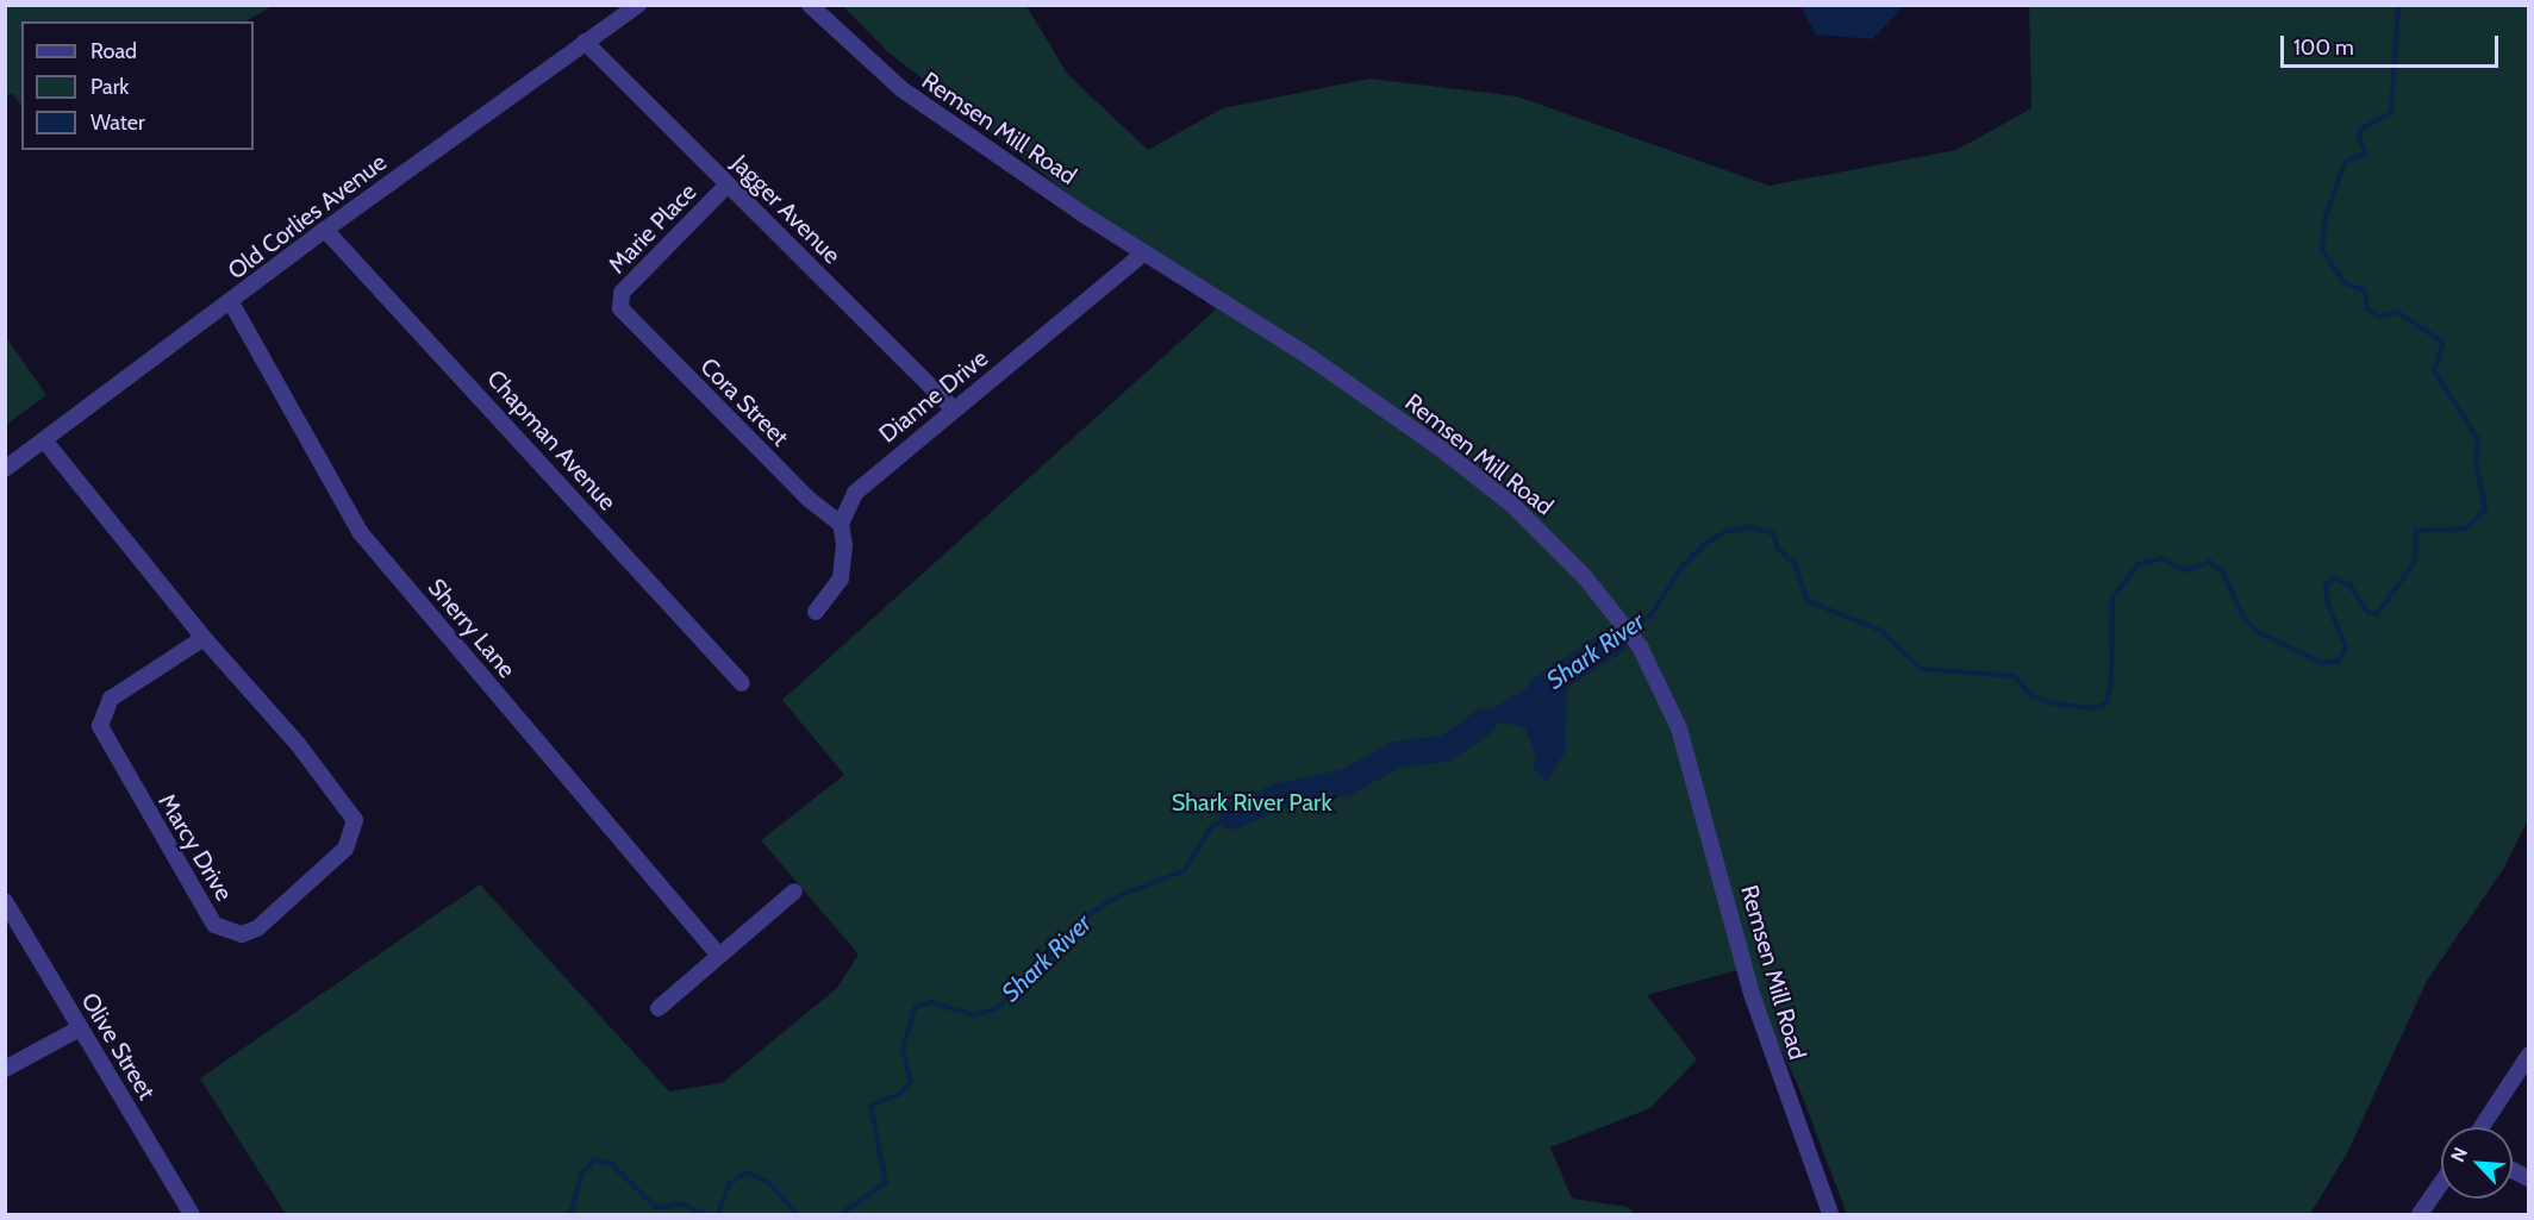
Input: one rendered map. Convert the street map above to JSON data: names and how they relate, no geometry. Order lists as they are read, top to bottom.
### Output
{
  "streets": {
    "street": [
      "Remsen Mill Road",
      "Jagger Avenue",
      "Old Corlies Avenue",
      "Marie Place",
      "Dianne Drive",
      "Cora Street",
      "Chapman Avenue",
      "Sherry Lane",
      "Marcy Drive",
      "Olive Street"
    ]
  },
  "crossings": [
    ["Remsen Mill Road", "Dianne Drive"],
    ["Jagger Avenue", "Old Corlies Avenue"],
    ["Jagger Avenue", "Marie Place"],
    ["Jagger Avenue", "Dianne Drive"],
    ["Old Corlies Avenue", "Chapman Avenue"],
    ["Old Corlies Avenue", "Sherry Lane"],
    ["Old Corlies Avenue", "Marcy Drive"],
    ["Marie Place", "Cora Street"],
    ["Dianne Drive", "Cora Street"]
  ],
  "water": ["Shark River"],
  "parks": ["Shark River Park"],
  "legend": ["Road", "Park", "Water"],
  "scale_bar": "100 m",
  "north": "top left"
}
